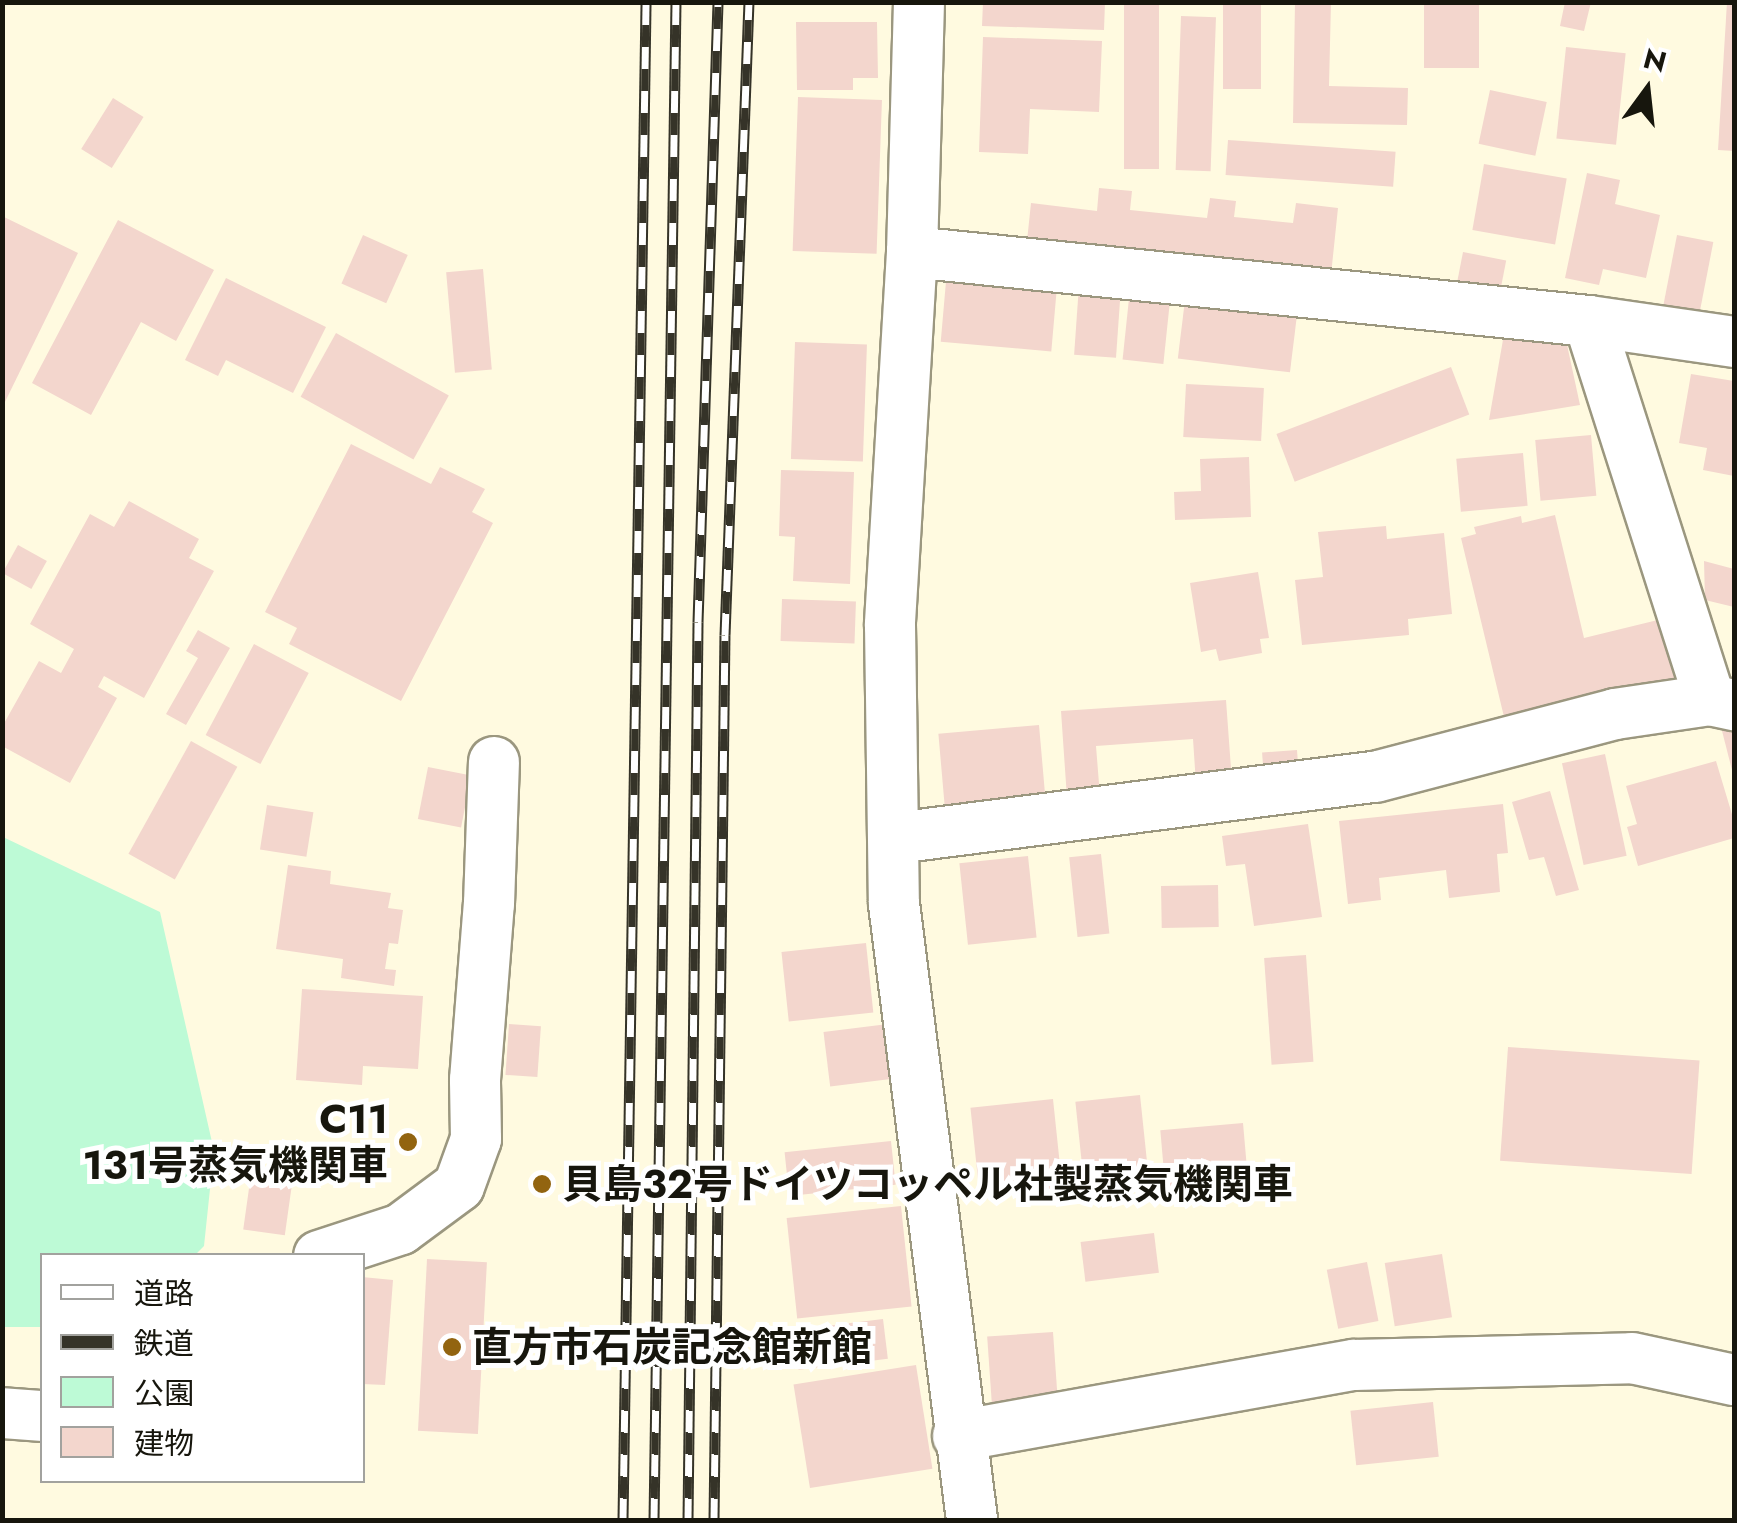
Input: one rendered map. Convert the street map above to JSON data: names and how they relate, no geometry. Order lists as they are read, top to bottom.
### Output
{
  "places": ["C11 131号蒸気機関車", "貝島32号ドイツコッペル社製蒸気機関車", "直方市石炭記念館新館"],
  "legend": [
    "道路",
    "鉄道",
    "公園",
    "建物"
  ],
  "north": "top"
}
